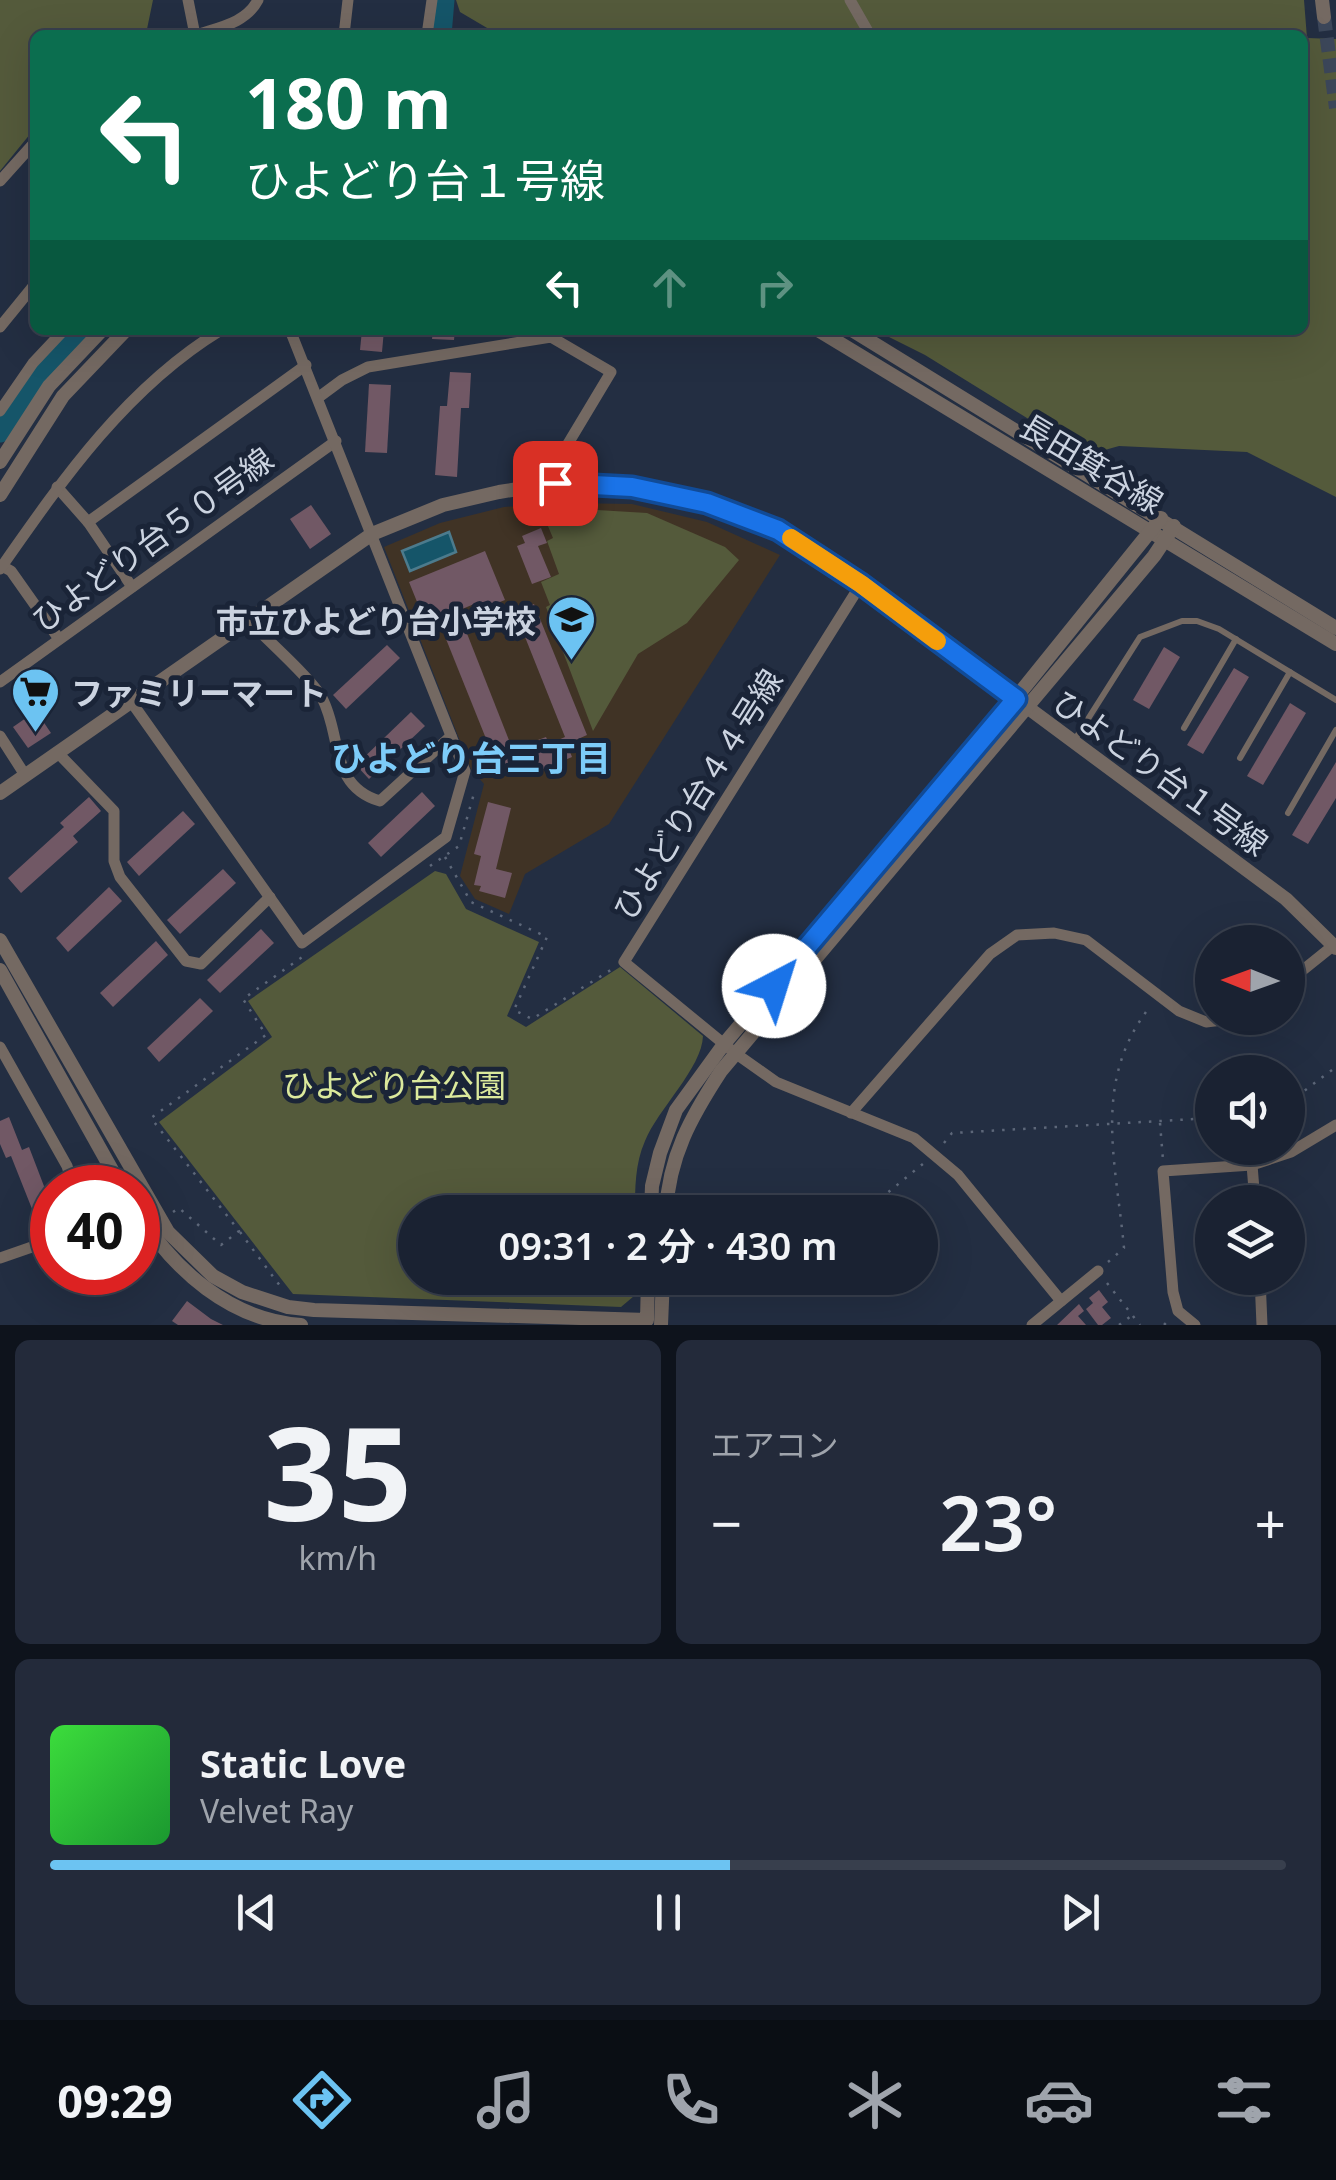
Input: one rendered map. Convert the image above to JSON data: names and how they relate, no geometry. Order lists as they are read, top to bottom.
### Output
{
  "streets": {
    "street": [
      "長田箕谷線",
      "ひよどり台５０号線",
      "ひよどり台１号線",
      "ひよどり台４４号線"
    ]
  },
  "crossings": [
    ["ひよどり台１号線", "ひよどり台４４号線"]
  ],
  "districts": ["ひよどり台三丁目"],
  "parks": ["ひよどり台公園"],
  "places": {
    "school or university": ["市立ひよどり台小学校"],
    "supermarket": ["ファミリーマート"]
  },
  "north": "left",
  "page": {
    "turn": ["180 m", "ひよどり台１号線"],
    "limit": "40",
    "trip": "09:31 · 2 分 · 430 m",
    "tile": [
      ["35", "km/h"],
      "エアコン"
    ],
    "heat": ["−", "23°", "+"],
    "song": ["Static Love", "Velvet Ray"],
    "tabs": "09:29"
  }
}
